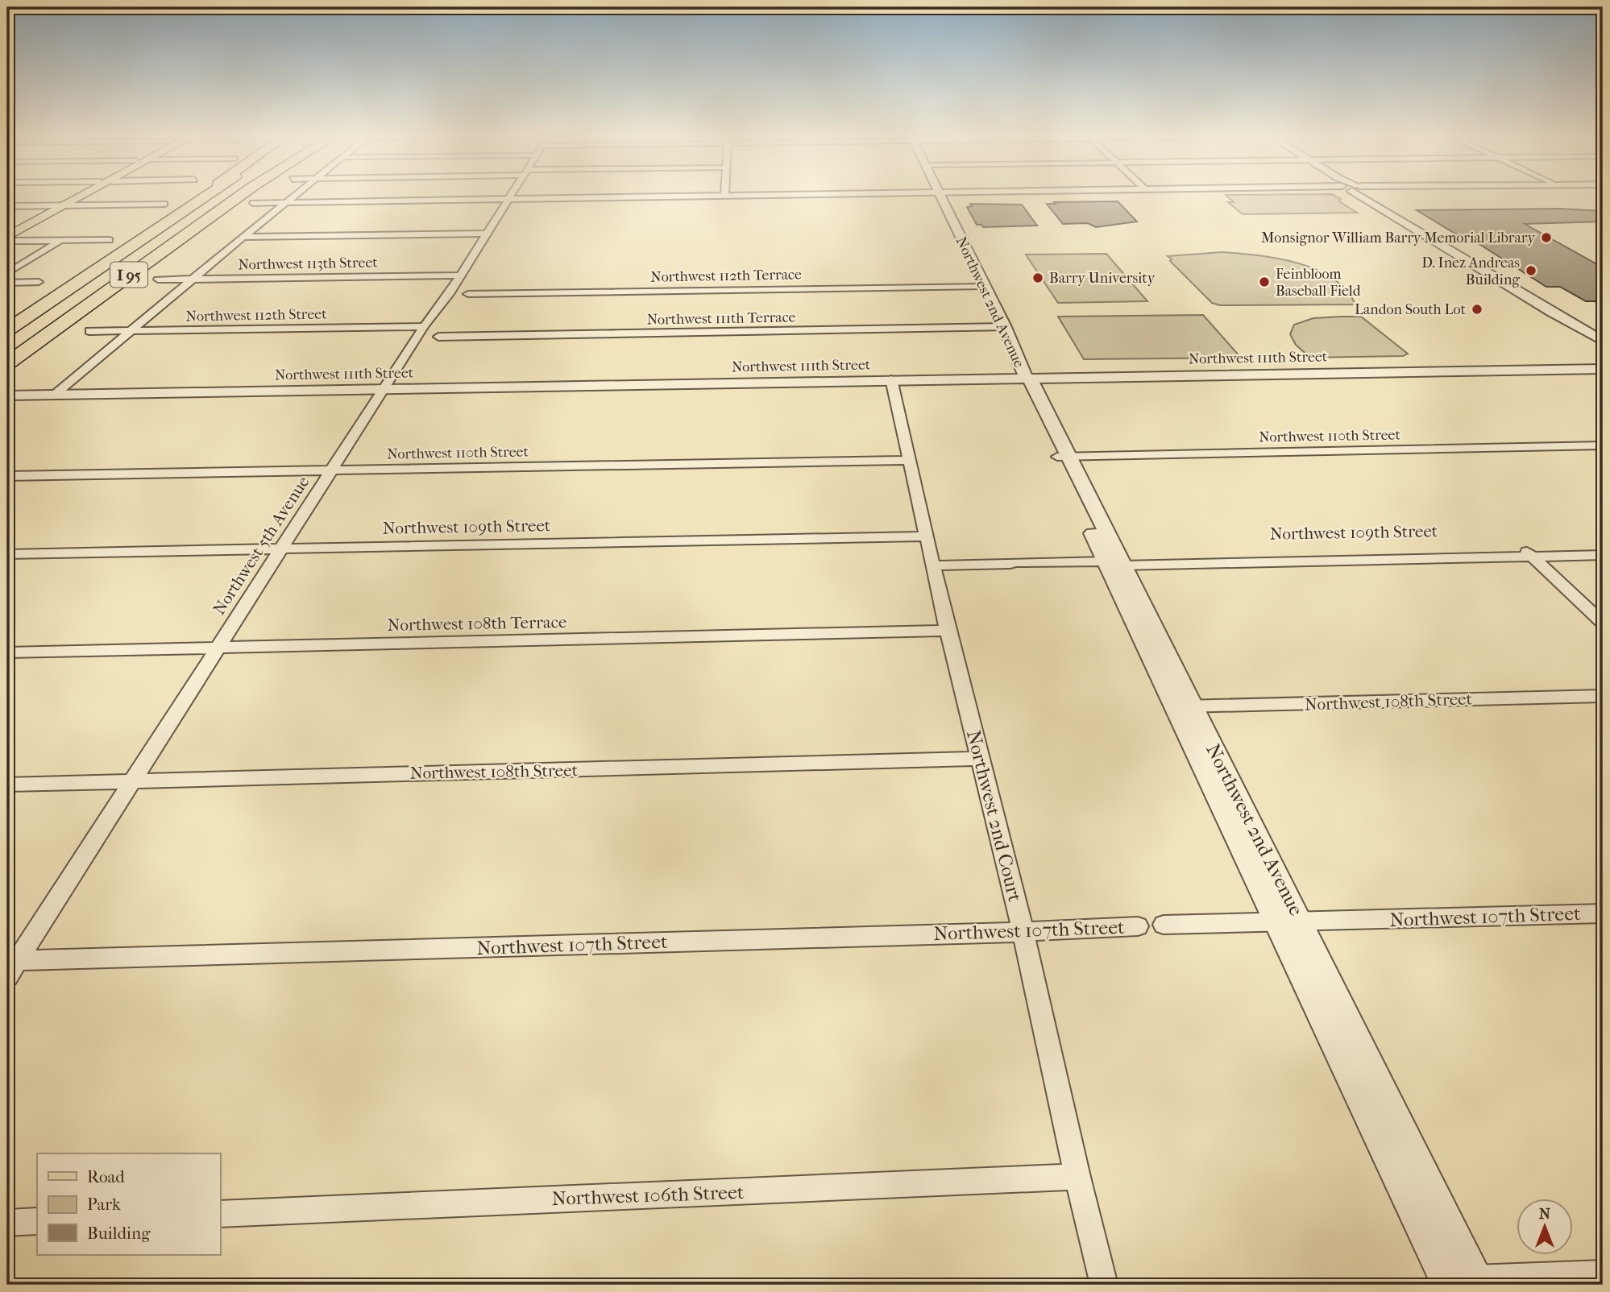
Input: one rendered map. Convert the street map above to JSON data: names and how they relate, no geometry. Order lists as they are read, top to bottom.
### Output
{
  "streets": {
    "highway": ["I 95"],
    "street": [
      "Northwest 113th Street",
      "Northwest 112th Terrace",
      "Northwest 2nd Avenue",
      "Northwest 112th Street",
      "Northwest 111th Terrace",
      "Northwest 111th Street",
      "Northwest 110th Street",
      "Northwest 109th Street",
      "Northwest 5th Avenue",
      "Northwest 108th Terrace",
      "Northwest 108th Street",
      "Northwest 2nd Court",
      "Northwest 107th Street",
      "Northwest 106th Street"
    ]
  },
  "crossings": [
    ["Northwest 113th Street", "Northwest 5th Avenue"],
    ["Northwest 112th Terrace", "Northwest 2nd Avenue"],
    ["Northwest 2nd Avenue", "Northwest 111th Terrace"],
    ["Northwest 2nd Avenue", "Northwest 111th Street"],
    ["Northwest 2nd Avenue", "Northwest 110th Street"],
    ["Northwest 2nd Avenue", "Northwest 109th Street"],
    ["Northwest 2nd Avenue", "Northwest 108th Street"],
    ["Northwest 2nd Avenue", "Northwest 107th Street"],
    ["Northwest 112th Street", "Northwest 5th Avenue"],
    ["Northwest 111th Street", "Northwest 5th Avenue"],
    ["Northwest 111th Street", "Northwest 2nd Court"],
    ["Northwest 110th Street", "Northwest 5th Avenue"],
    ["Northwest 110th Street", "Northwest 2nd Court"],
    ["Northwest 109th Street", "Northwest 5th Avenue"],
    ["Northwest 109th Street", "Northwest 2nd Court"],
    ["Northwest 5th Avenue", "Northwest 108th Terrace"],
    ["Northwest 5th Avenue", "Northwest 108th Street"],
    ["Northwest 5th Avenue", "Northwest 107th Street"],
    ["Northwest 108th Terrace", "Northwest 2nd Court"],
    ["Northwest 108th Street", "Northwest 2nd Court"],
    ["Northwest 2nd Court", "Northwest 107th Street"],
    ["Northwest 2nd Court", "Northwest 106th Street"]
  ],
  "places": [
    "Monsignor William Barry Memorial Library",
    "D. Inez Andreas Building",
    "Barry University",
    "Feinbloom Baseball Field",
    "Landon South Lot"
  ],
  "legend": ["Road", "Park", "Building"],
  "north": "top"
}
